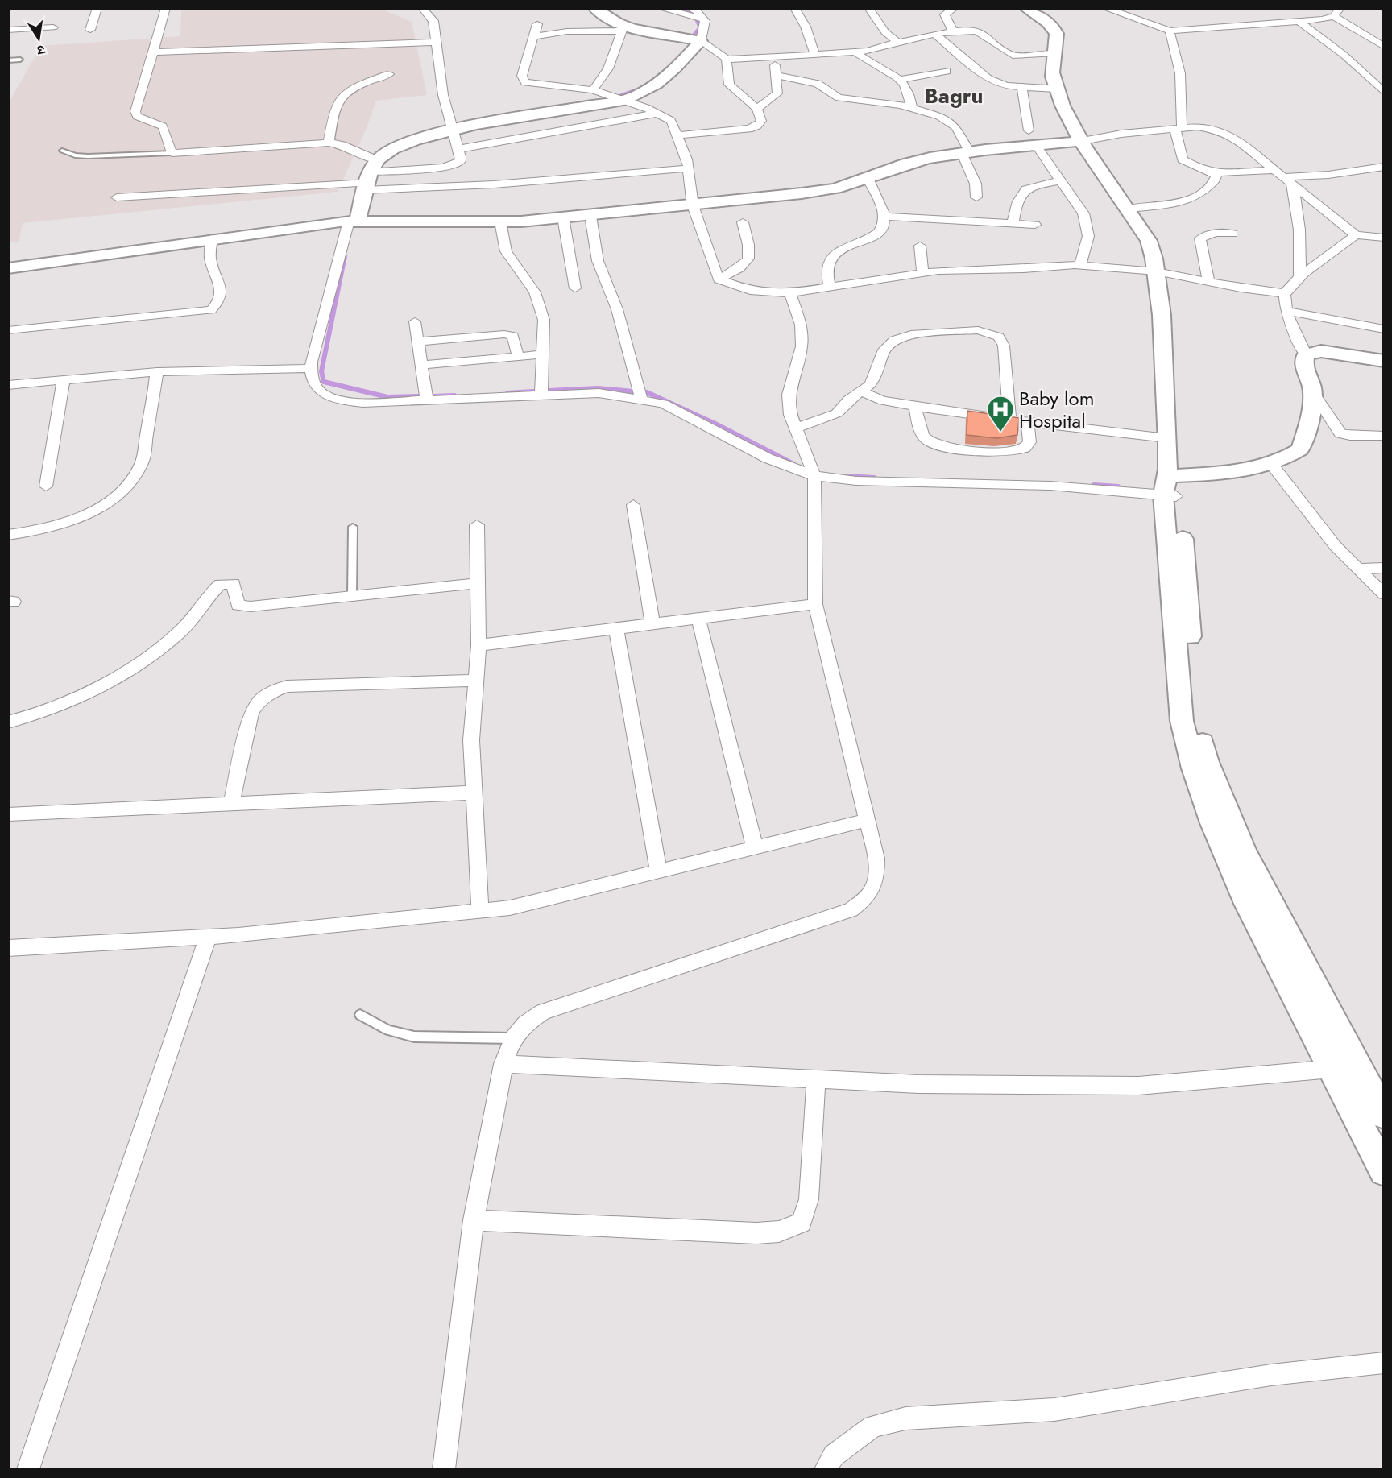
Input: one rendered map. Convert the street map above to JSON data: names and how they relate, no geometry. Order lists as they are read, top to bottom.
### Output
{
  "districts": ["Bagru"],
  "places": {
    "hospital": ["Baby lom Hospital"]
  },
  "north": "bottom"
}
